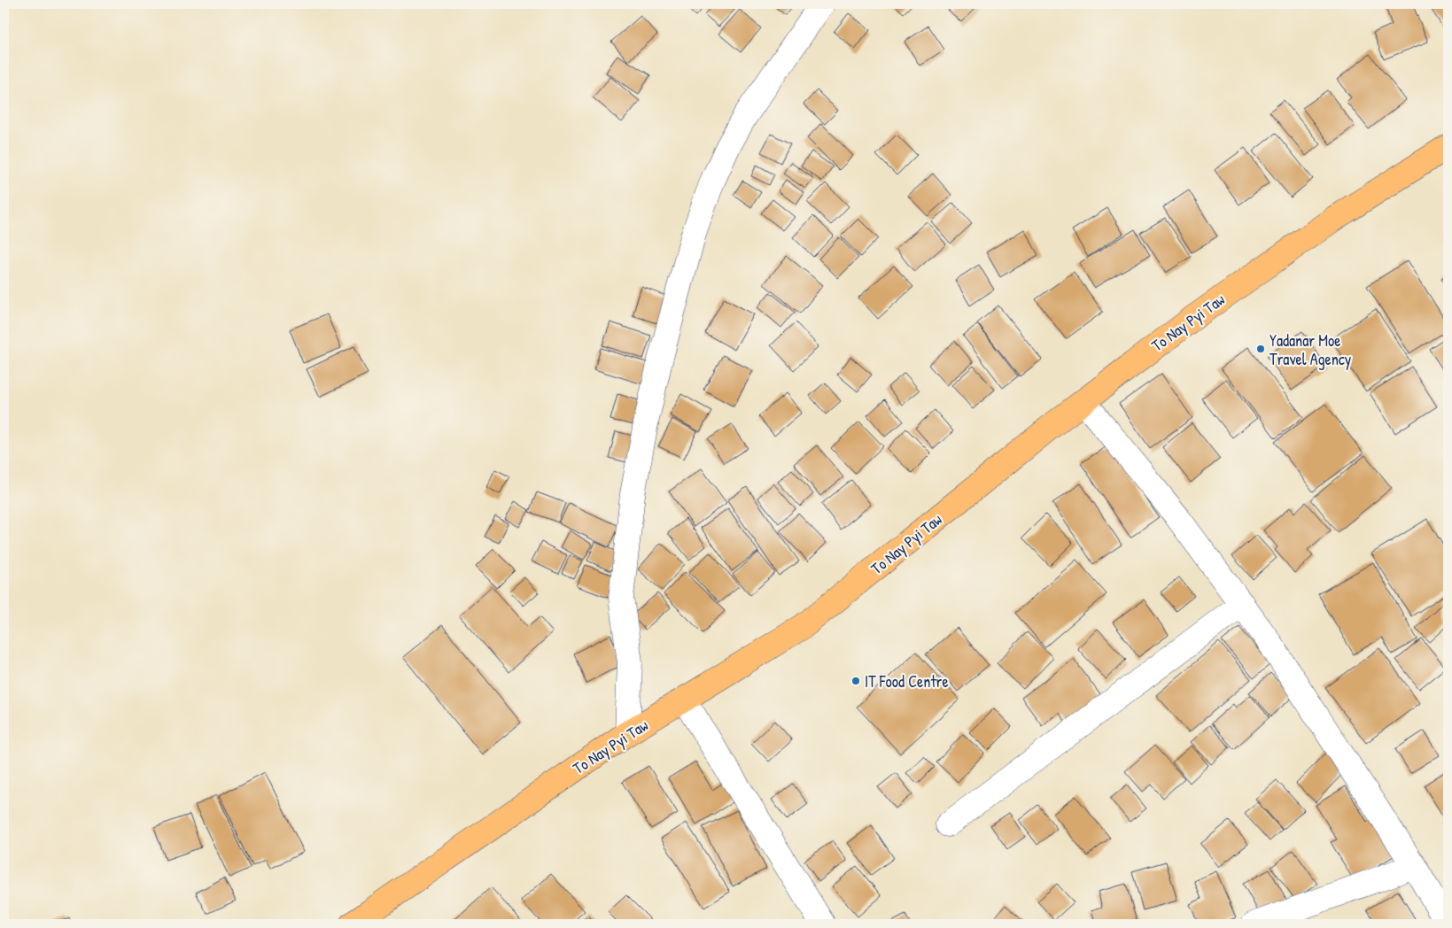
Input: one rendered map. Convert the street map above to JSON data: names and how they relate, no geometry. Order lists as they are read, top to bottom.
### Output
{
  "streets": {
    "main road": ["To Nay Pyi Taw"]
  },
  "places": ["Yadanar Moe Travel Agency", "IT Food Centre"]
}
